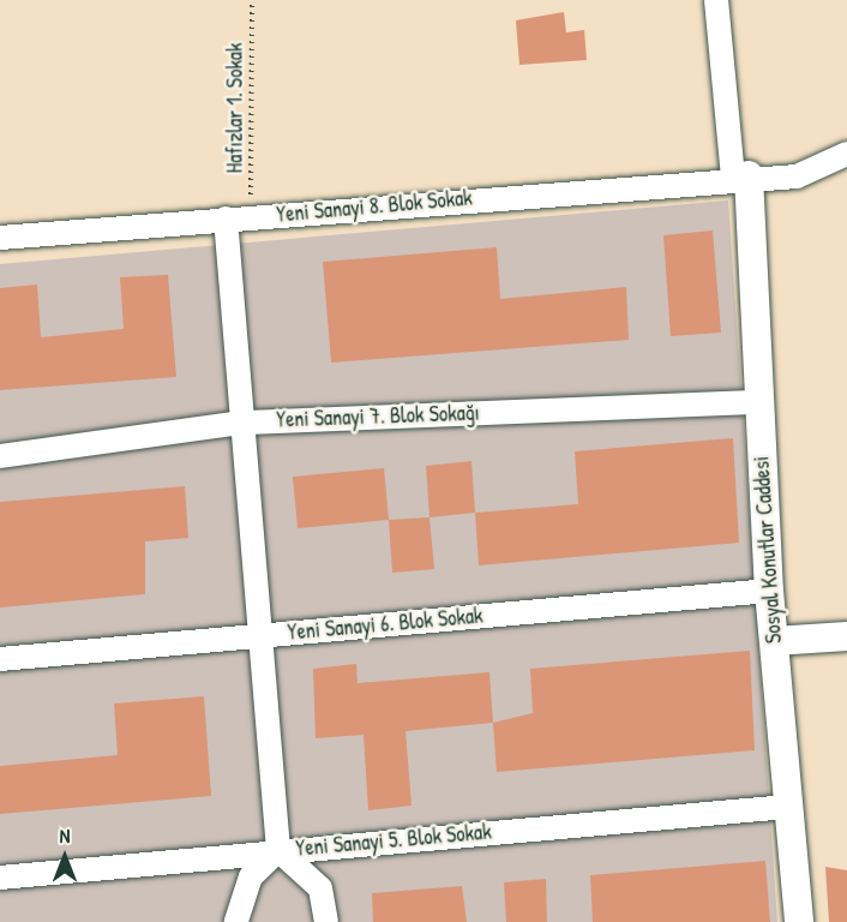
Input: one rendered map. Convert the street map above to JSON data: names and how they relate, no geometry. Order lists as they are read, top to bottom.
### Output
{
  "streets": {
    "street": [
      "Yeni Sanayi 8. Blok Sokak",
      "Yeni Sanayi 7. Blok Sokağı",
      "Sosyal Konutlar Caddesi",
      "Yeni Sanayi 6. Blok Sokak",
      "Yeni Sanayi 5. Blok Sokak"
    ],
    "path": ["Hafızlar 1. Sokak"]
  },
  "crossings": [
    ["Hafızlar 1. Sokak", "Yeni Sanayi 8. Blok Sokak"],
    ["Yeni Sanayi 8. Blok Sokak", "Sosyal Konutlar Caddesi"],
    ["Yeni Sanayi 7. Blok Sokağı", "Sosyal Konutlar Caddesi"],
    ["Sosyal Konutlar Caddesi", "Yeni Sanayi 6. Blok Sokak"],
    ["Sosyal Konutlar Caddesi", "Yeni Sanayi 5. Blok Sokak"]
  ],
  "north": "top"
}
